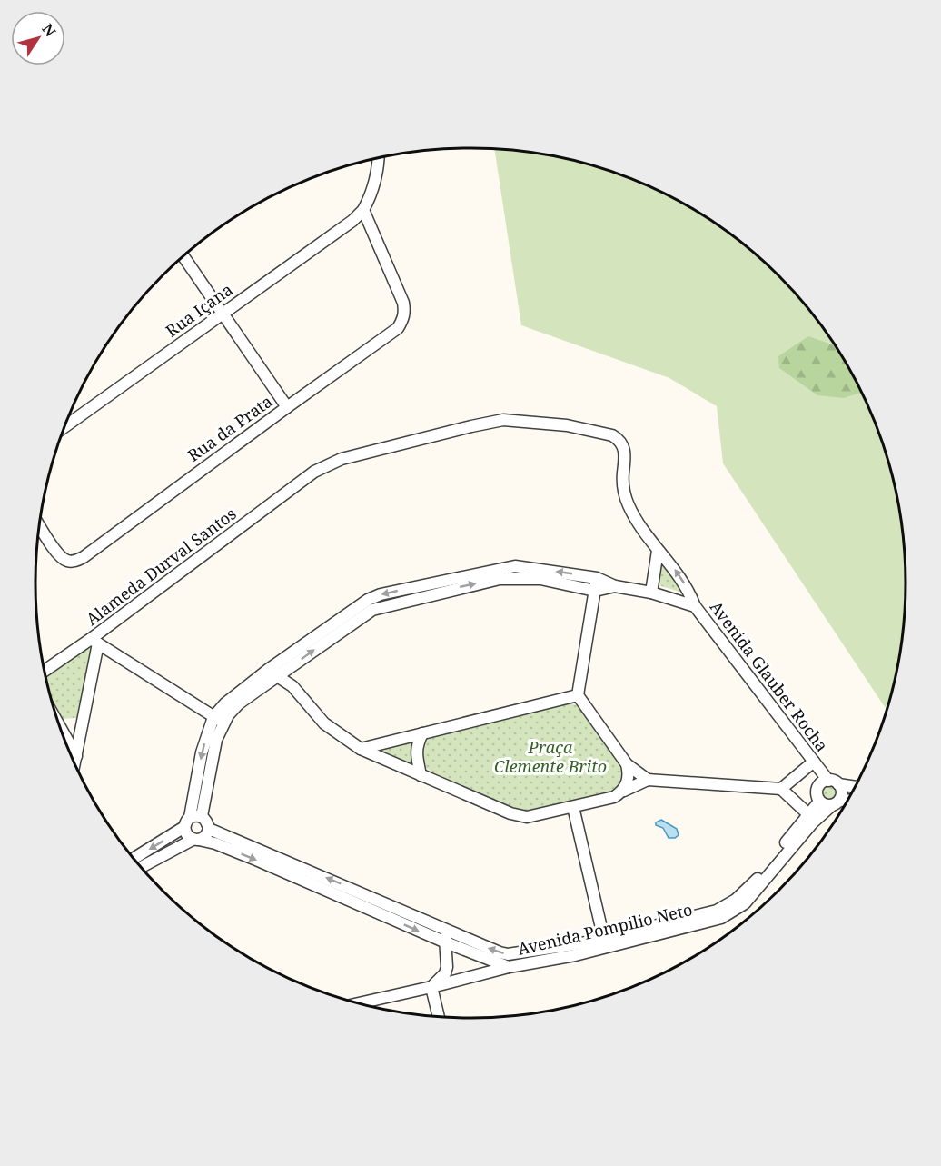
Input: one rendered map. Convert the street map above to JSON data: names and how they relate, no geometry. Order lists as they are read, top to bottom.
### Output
{
  "streets": {
    "street": [
      "Rua Içana",
      "Rua da Prata",
      "Alameda Durval Santos",
      "Avenida Glauber Rocha",
      "Avenida Pompilio Neto"
    ]
  },
  "crossings": [
    ["Rua Içana", "Rua da Prata"],
    ["Alameda Durval Santos", "Avenida Glauber Rocha"],
    ["Avenida Glauber Rocha", "Avenida Pompilio Neto"]
  ],
  "parks": ["Praça Clemente Brito"],
  "north": "top right"
}
